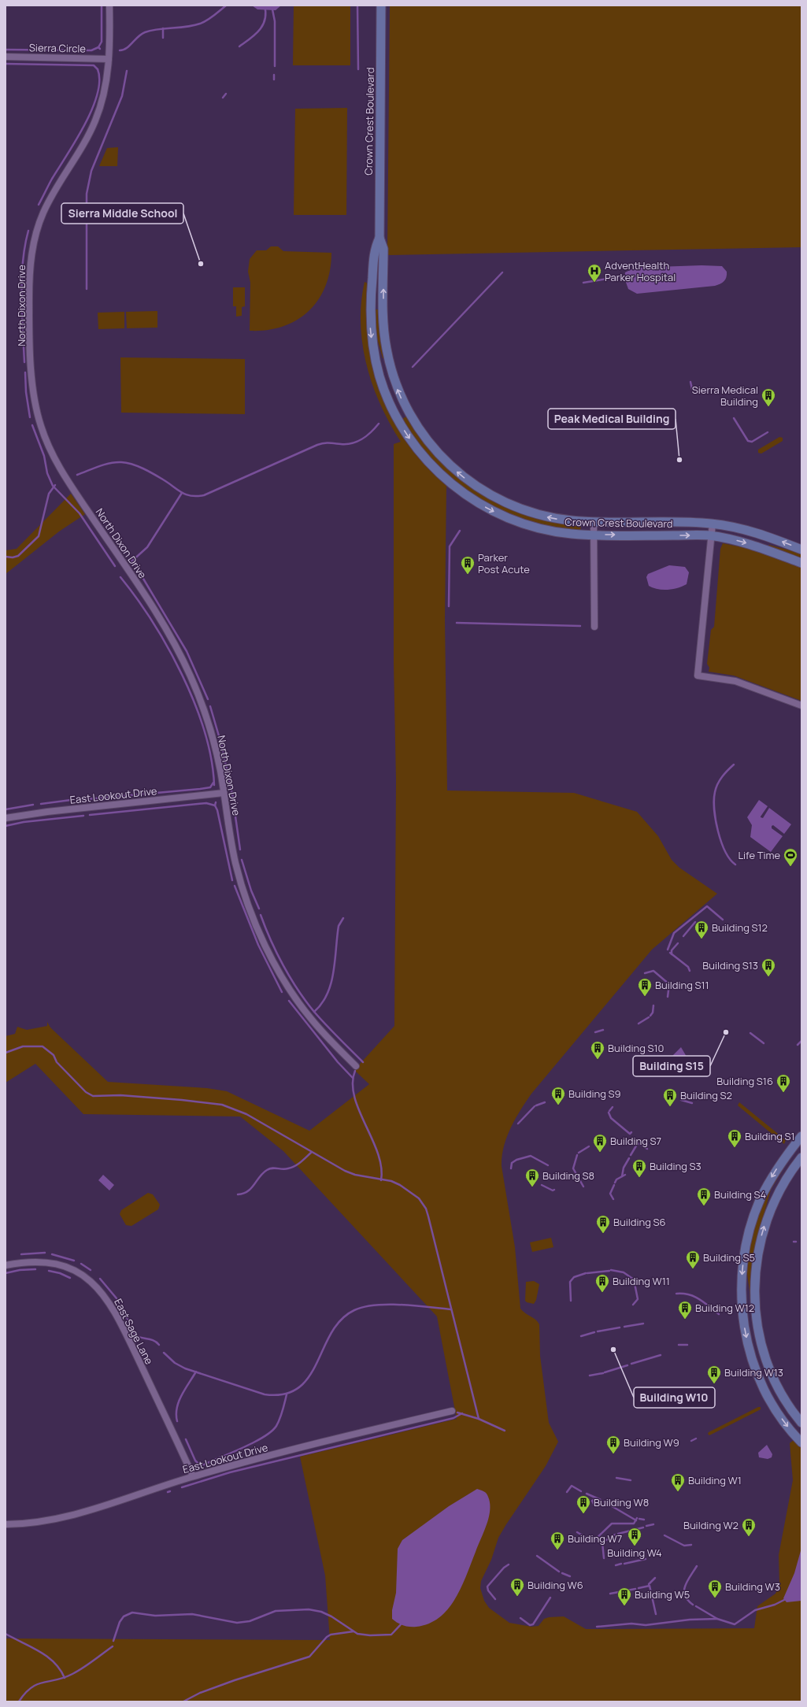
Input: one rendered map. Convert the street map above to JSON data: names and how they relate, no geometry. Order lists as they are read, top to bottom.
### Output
{
  "streets": {
    "main road": ["Crown Crest Boulevard"],
    "street": [
      "Sierra Circle",
      "North Dixon Drive",
      "East Lookout Drive",
      "East Sage Lane"
    ]
  },
  "crossings": [
    ["Sierra Circle", "North Dixon Drive"],
    ["North Dixon Drive", "East Lookout Drive"],
    ["East Lookout Drive", "East Sage Lane"]
  ],
  "places": {
    "other": [
      "Sierra Middle School",
      "Peak Medical Building",
      "Building S15",
      "Building W10"
    ],
    "hospital": ["AdventHealth Parker Hospital"],
    "building": [
      "Sierra Medical Building",
      "Parker Post Acute",
      "Building S12",
      "Building S13",
      "Building S11",
      "Building S10",
      "Building S16",
      "Building S9",
      "Building S2",
      "Building S1",
      "Building S7",
      "Building S3",
      "Building S8",
      "Building S4",
      "Building S6",
      "Building S5",
      "Building W11",
      "Building W12",
      "Building W13",
      "Building W9",
      "Building W1",
      "Building W8",
      "Building W2",
      "Building W4",
      "Building W7",
      "Building W6",
      "Building W3",
      "Building W5"
    ],
    "sports": ["Life Time"]
  }
}
